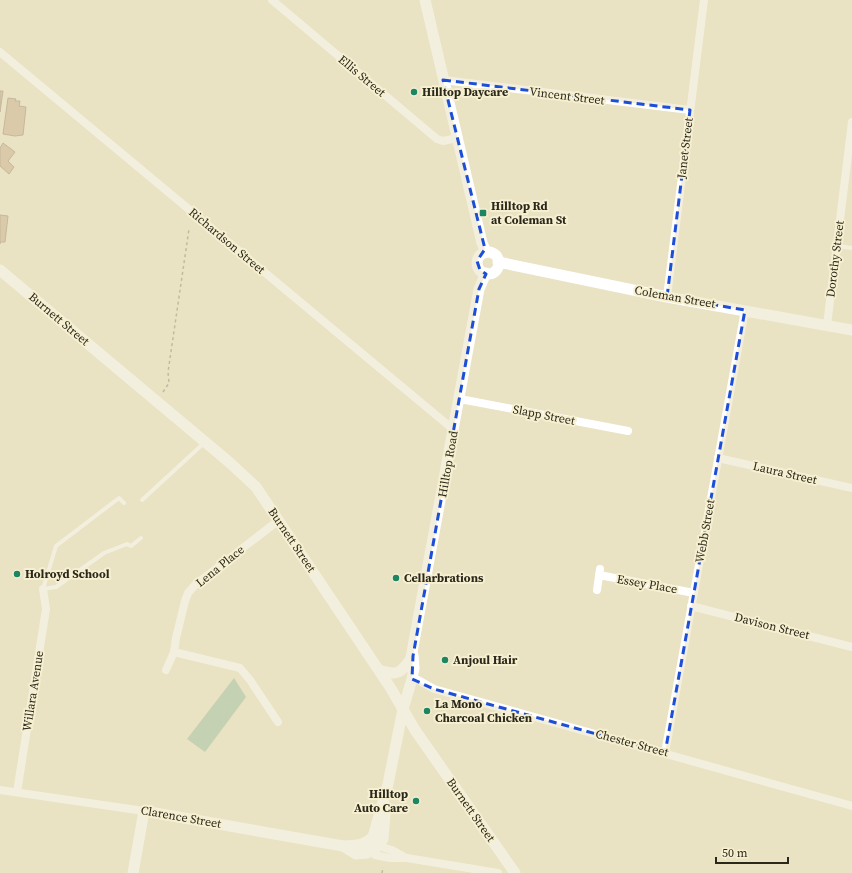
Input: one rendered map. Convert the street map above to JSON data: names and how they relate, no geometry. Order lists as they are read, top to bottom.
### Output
{
  "streets": {
    "street": [
      "Ellis Street",
      "Vincent Street",
      "Janet Street",
      "Richardson Street",
      "Dorothy Street",
      "Coleman Street",
      "Burnett Street",
      "Slapp Street",
      "Hilltop Road",
      "Laura Street",
      "Webb Street",
      "Lena Place",
      "Essey Place",
      "Davison Street",
      "Willara Avenue",
      "Chester Street",
      "Clarence Street"
    ]
  },
  "crossings": [
    ["Vincent Street", "Janet Street"],
    ["Janet Street", "Coleman Street"],
    ["Richardson Street", "Hilltop Road"],
    ["Dorothy Street", "Coleman Street"],
    ["Coleman Street", "Hilltop Road"],
    ["Coleman Street", "Webb Street"],
    ["Burnett Street", "Hilltop Road"],
    ["Burnett Street", "Lena Place"],
    ["Slapp Street", "Hilltop Road"],
    ["Hilltop Road", "Chester Street"],
    ["Hilltop Road", "Clarence Street"],
    ["Laura Street", "Webb Street"],
    ["Webb Street", "Essey Place"],
    ["Webb Street", "Davison Street"],
    ["Webb Street", "Chester Street"],
    ["Willara Avenue", "Clarence Street"]
  ],
  "places": {
    "other": [
      "Hilltop Daycare",
      "Holroyd School",
      "Cellarbrations",
      "Anjoul Hair",
      "La Mono Charcoal Chicken",
      "Hilltop Auto Care"
    ],
    "transit": ["Hilltop Rd at Coleman St"]
  },
  "scale_bar": "50 m"
}
